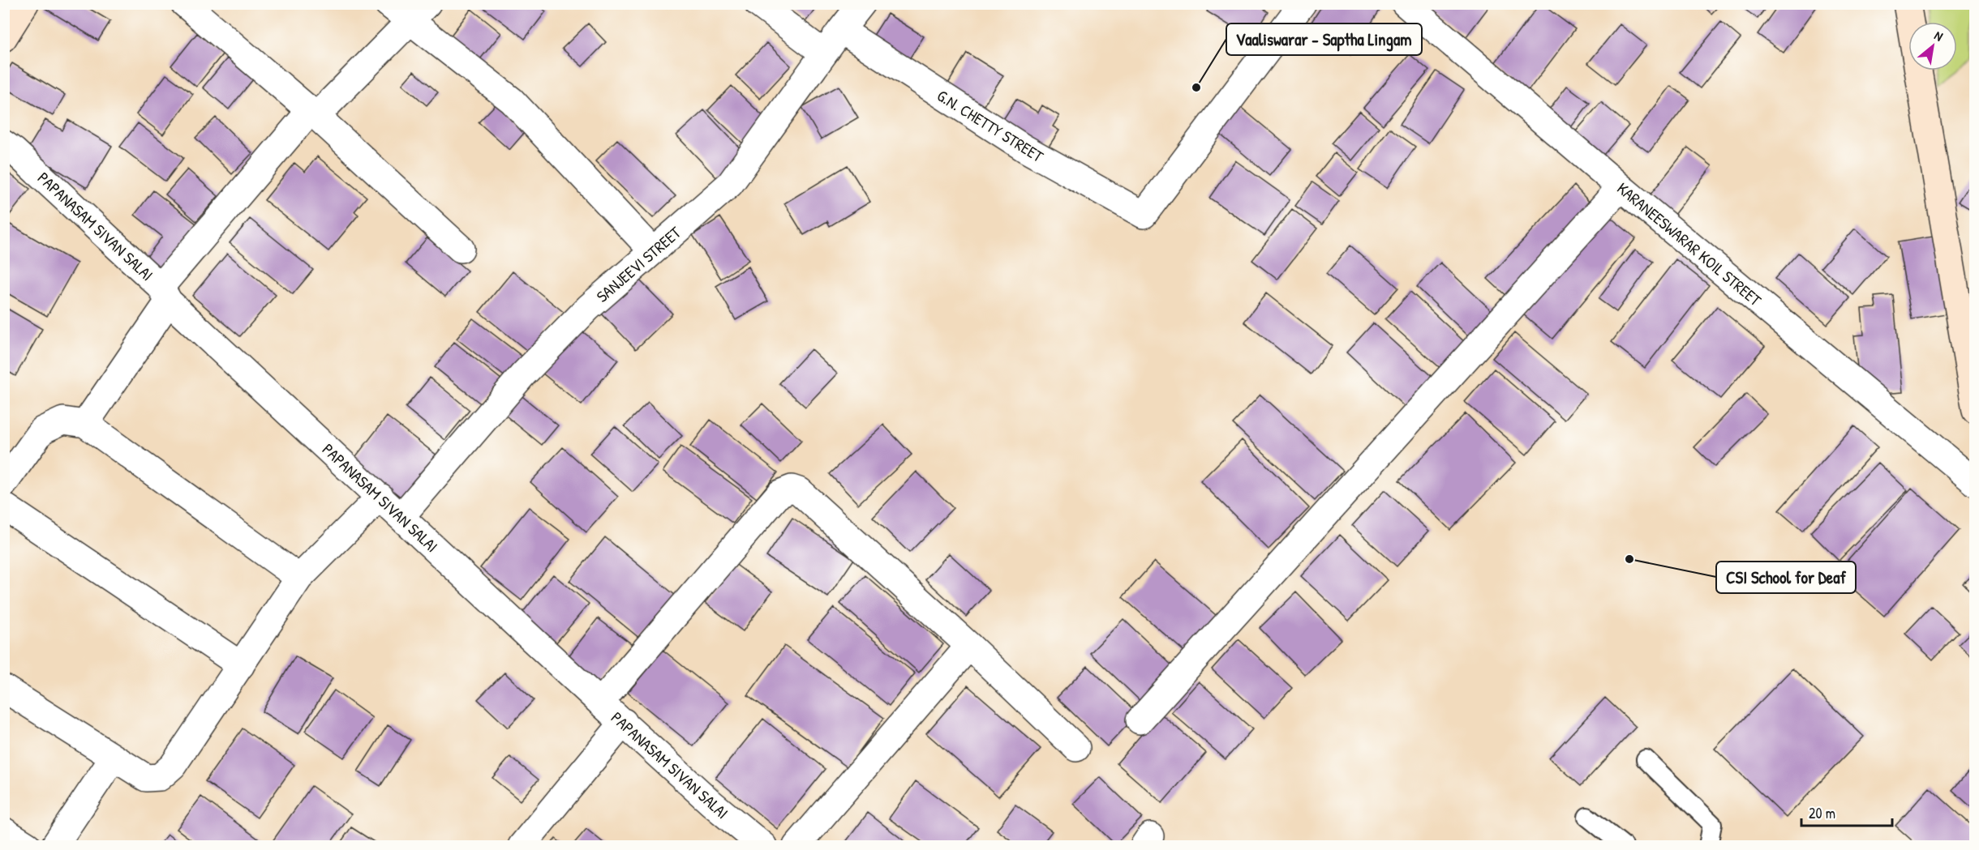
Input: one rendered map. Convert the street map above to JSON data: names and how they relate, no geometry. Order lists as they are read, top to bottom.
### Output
{
  "streets": {
    "street": [
      "G.N. CHETTY STREET",
      "PAPANASAM SIVAN SALAI",
      "KARANEESWARAR KOIL STREET",
      "SANJEEVI STREET"
    ]
  },
  "crossings": [
    ["G.N. CHETTY STREET", "SANJEEVI STREET"],
    ["PAPANASAM SIVAN SALAI", "SANJEEVI STREET"]
  ],
  "places": ["Vaaliswarar - Saptha Lingam", "CSI School for Deaf"],
  "scale_bar": "20 m",
  "north": "top right"
}
